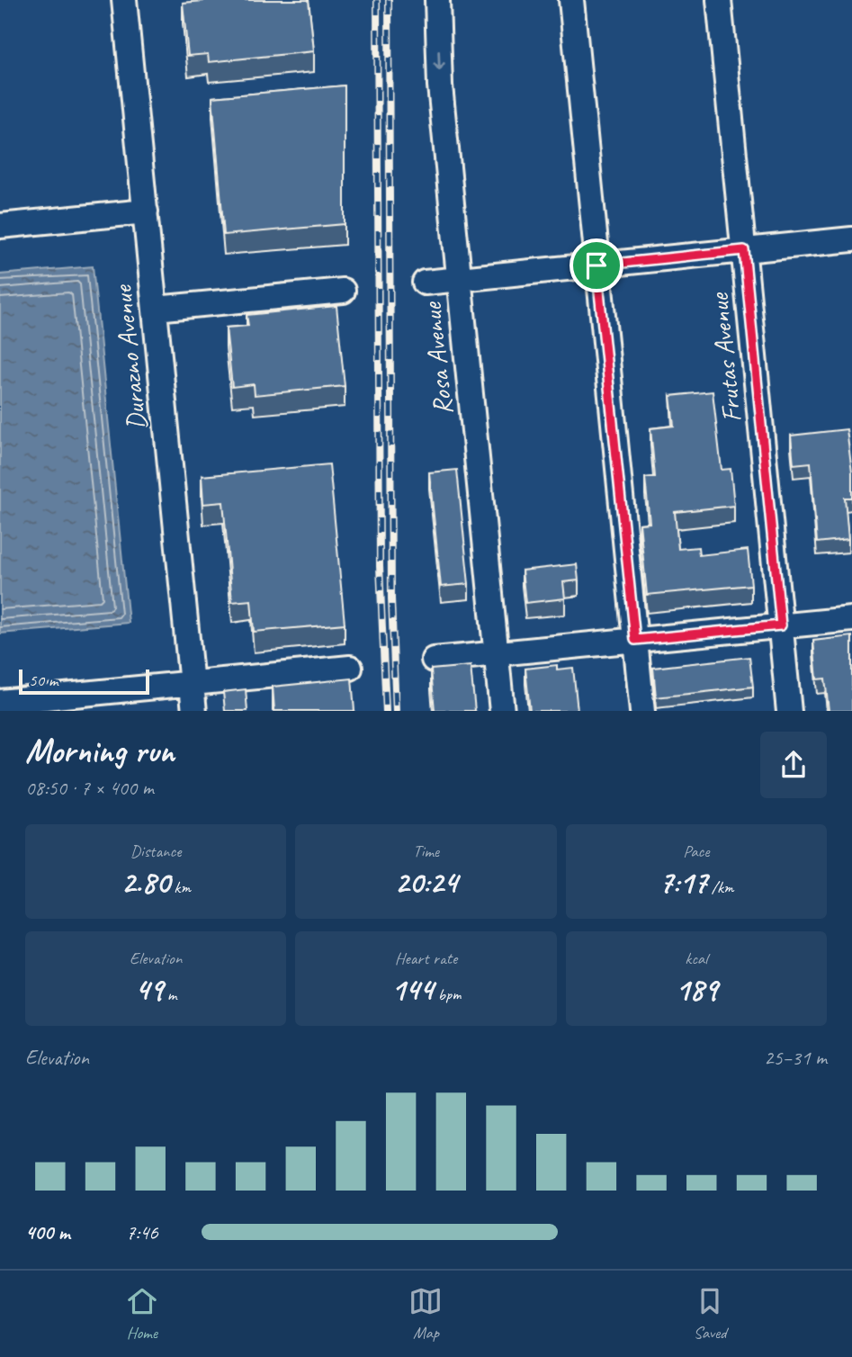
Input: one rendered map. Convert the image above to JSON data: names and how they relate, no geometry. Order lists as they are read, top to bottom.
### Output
{
  "streets": {
    "street": ["Durazno Avenue", "Frutas Avenue", "Rosa Avenue"]
  },
  "scale_bar": "50 m",
  "page": {
    "scale": "50 m",
    "heading": ["Morning run", "08:50 · 7 × 400 m"],
    "stats": [
      ["Distance", "2.80 km"],
      ["Time", "20:24"],
      ["Pace", "7:17 /km"],
      ["Elevation", "49 m"],
      ["Heart rate", "144 bpm"],
      ["kcal", "189"]
    ],
    "chart": ["Elevation", "25–31 m"],
    "list": [
      {
        "name": "400 m",
        "note": "7:46"
      }
    ],
    "tabs": ["Home", "Map", "Saved"]
  }
}
